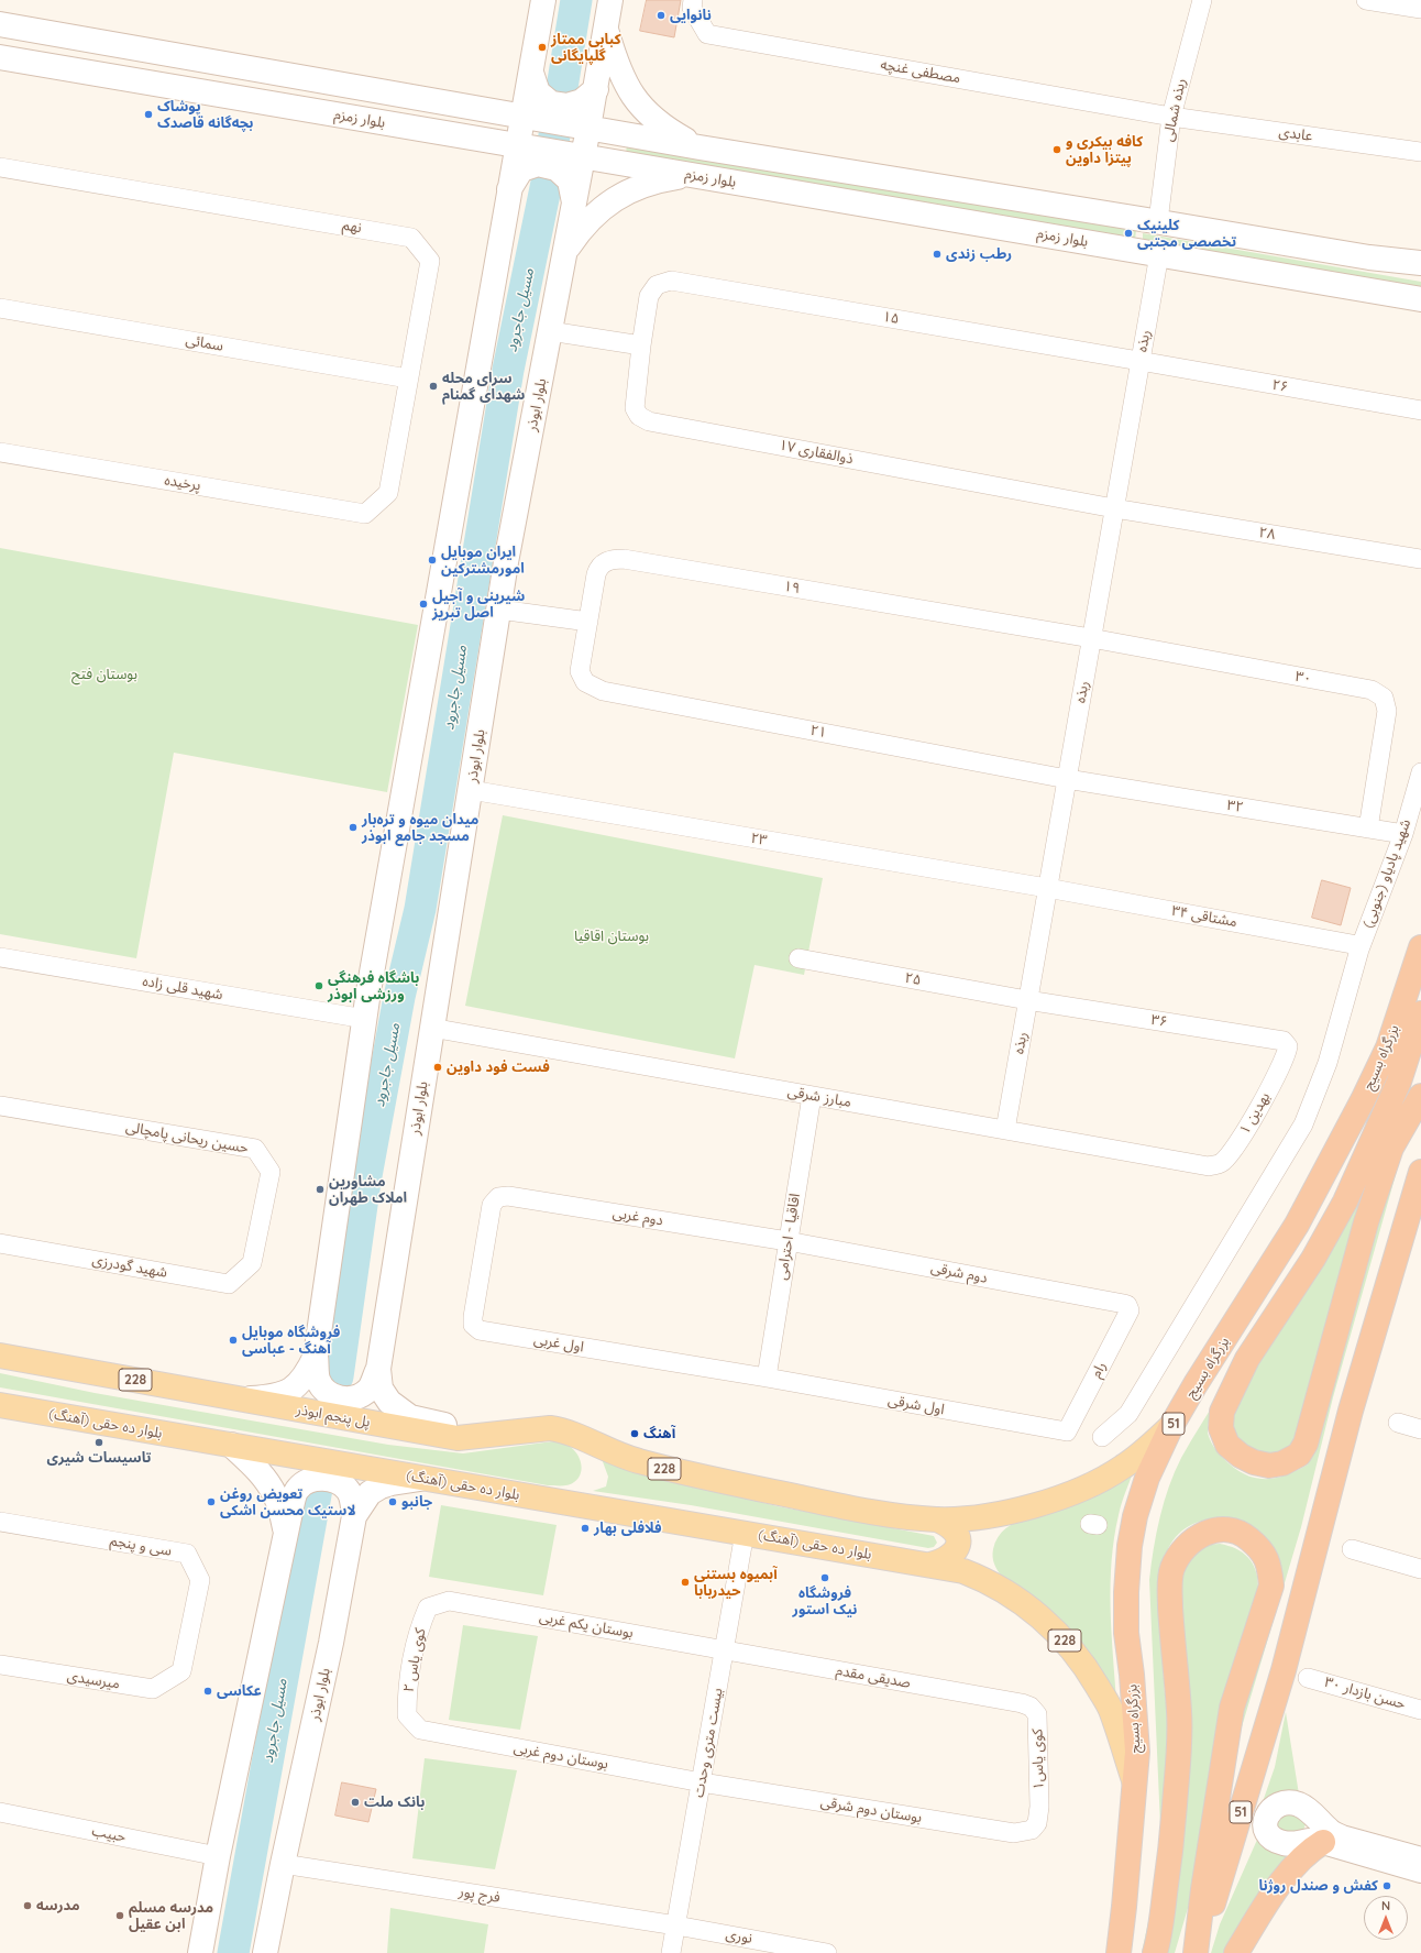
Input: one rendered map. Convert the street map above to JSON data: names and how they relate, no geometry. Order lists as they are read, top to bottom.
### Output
{
  "streets": {
    "highway": ["بزرگراه بسیج", "51"],
    "main road": [
      "بلوار زمزم",
      "بلوار ابوذر",
      "228",
      "پل پنجم ابوذر",
      "بلوار ده حقی (آهنگ)"
    ],
    "street": [
      "مصطفی غنچه",
      "ربذه شمالی",
      "عابدی",
      "نهم",
      "۱۵",
      "ربذه",
      "سمائی",
      "۲۶",
      "ذوالفقاری ۱۷",
      "پرخیده",
      "۲۸",
      "۱۹",
      "۳۰",
      "۲۱",
      "۳۲",
      "۲۳",
      "شهید پادیاو (جنوبی)",
      "۳۴ مشتاقی",
      "۲۵",
      "شهید قلی زاده",
      "۳۶",
      "مبارز شرقی",
      "بهدین ۱",
      "حسین ریحانی پامچالی",
      "دوم غربی",
      "اقاقیا - احترامی",
      "شهید گودرزی",
      "دوم شرقی",
      "اول غربی",
      "رام",
      "اول شرقی",
      "سی و پنجم",
      "بوستان یکم غربی",
      "کوی یاس ۲",
      "صدیقی مقدم",
      "میرسیدی",
      "حسن بازدار ۳۰",
      "بیست متری وحدت",
      "بوستان دوم غربی",
      "کوی یاس۱",
      "بوستان دوم شرقی",
      "حبیب",
      "فرج پور",
      "نوری"
    ]
  },
  "crossings": [
    ["مصطفی غنچه", "ربذه شمالی"],
    ["مصطفی غنچه", "عابدی"],
    ["ربذه شمالی", "بلوار زمزم"],
    ["ربذه شمالی", "عابدی"],
    ["بلوار زمزم", "ربذه"],
    ["بلوار زمزم", "بلوار ابوذر"],
    ["نهم", "سمائی"],
    ["نهم", "پرخیده"],
    ["۱۵", "ربذه"],
    ["۱۵", "۲۶"],
    ["۱۵", "ذوالفقاری ۱۷"],
    ["ربذه", "۲۶"],
    ["ربذه", "ذوالفقاری ۱۷"],
    ["ربذه", "۲۸"],
    ["ربذه", "۱۹"],
    ["ربذه", "۳۰"],
    ["ربذه", "۲۱"],
    ["ربذه", "۳۲"],
    ["ربذه", "۲۳"],
    ["ربذه", "۳۴ مشتاقی"],
    ["ربذه", "۲۵"],
    ["ربذه", "۳۶"],
    ["ربذه", "مبارز شرقی"],
    ["بلوار ابوذر", "۲۳"],
    ["بلوار ابوذر", "شهید قلی زاده"],
    ["بلوار ابوذر", "مبارز شرقی"],
    ["بلوار ابوذر", "228"],
    ["بلوار ابوذر", "پل پنجم ابوذر"],
    ["بلوار ابوذر", "بلوار ده حقی (آهنگ)"],
    ["بلوار ابوذر", "فرج پور"],
    ["ذوالفقاری ۱۷", "۲۸"],
    ["۱۹", "۳۰"],
    ["۱۹", "۲۱"],
    ["۳۰", "۳۲"],
    ["۲۱", "۳۲"],
    ["۳۲", "شهید پادیاو (جنوبی)"],
    ["۲۳", "۳۴ مشتاقی"],
    ["شهید پادیاو (جنوبی)", "۳۴ مشتاقی"],
    ["۲۵", "۳۶"],
    ["۳۶", "بهدین ۱"],
    ["بزرگراه بسیج", "228"],
    ["بزرگراه بسیج", "بلوار ده حقی (آهنگ)"],
    ["مبارز شرقی", "بهدین ۱"],
    ["مبارز شرقی", "اقاقیا - احترامی"],
    ["حسین ریحانی پامچالی", "شهید گودرزی"],
    ["دوم غربی", "اقاقیا - احترامی"],
    ["دوم غربی", "دوم شرقی"],
    ["دوم غربی", "اول غربی"],
    ["اقاقیا - احترامی", "دوم شرقی"],
    ["اقاقیا - احترامی", "اول غربی"],
    ["اقاقیا - احترامی", "اول شرقی"],
    ["دوم شرقی", "رام"],
    ["اول غربی", "اول شرقی"],
    ["رام", "اول شرقی"],
    ["228", "پل پنجم ابوذر"],
    ["بلوار ده حقی (آهنگ)", "بیست متری وحدت"],
    ["سی و پنجم", "میرسیدی"],
    ["بوستان یکم غربی", "کوی یاس ۲"],
    ["بوستان یکم غربی", "صدیقی مقدم"],
    ["بوستان یکم غربی", "بیست متری وحدت"],
    ["کوی یاس ۲", "بوستان دوم غربی"],
    ["صدیقی مقدم", "بیست متری وحدت"],
    ["صدیقی مقدم", "کوی یاس۱"],
    ["بیست متری وحدت", "بوستان دوم غربی"],
    ["بیست متری وحدت", "بوستان دوم شرقی"],
    ["بیست متری وحدت", "فرج پور"],
    ["بیست متری وحدت", "نوری"],
    ["بوستان دوم غربی", "بوستان دوم شرقی"],
    ["کوی یاس۱", "بوستان دوم شرقی"],
    ["فرج پور", "نوری"]
  ],
  "water": ["مسیل جاجرود"],
  "parks": ["بوستان فتح", "بوستان اقاقیا"],
  "places": [
    "نانوایی",
    "کبابی ممتاز گلپایگانی",
    "پوشاک بچه‌گانه قاصدک",
    "کافه بیکری و پیتزا داوین",
    "کلینیک تخصصی مجتبی",
    "رطب زندی",
    "سرای محله شهدای گمنام",
    "ایران موبایل امورمشترکین",
    "شیرینی و آجیل اصل تبریز",
    "میدان میوه و تره‌بار مسجد جامع ابوذر",
    "باشگاه فرهنگی ورزشی ابوذر",
    "فست فود داوین",
    "مشاورین املاک طهران",
    "فروشگاه موبایل آهنگ - عباسی",
    "آهنگ",
    "تاسیسات شیری",
    "تعویض روغن لاستیک محسن اشکی",
    "جانبو",
    "فلافلی بهار",
    "فروشگاه نیک استور",
    "آبمیوه بستنی حیدربابا",
    "عکاسى",
    "بانک ملت",
    "کفش و صندل روژنا",
    "مدرسه",
    "مدرسه مسلم ابن عقیل"
  ],
  "north": "top"
}
